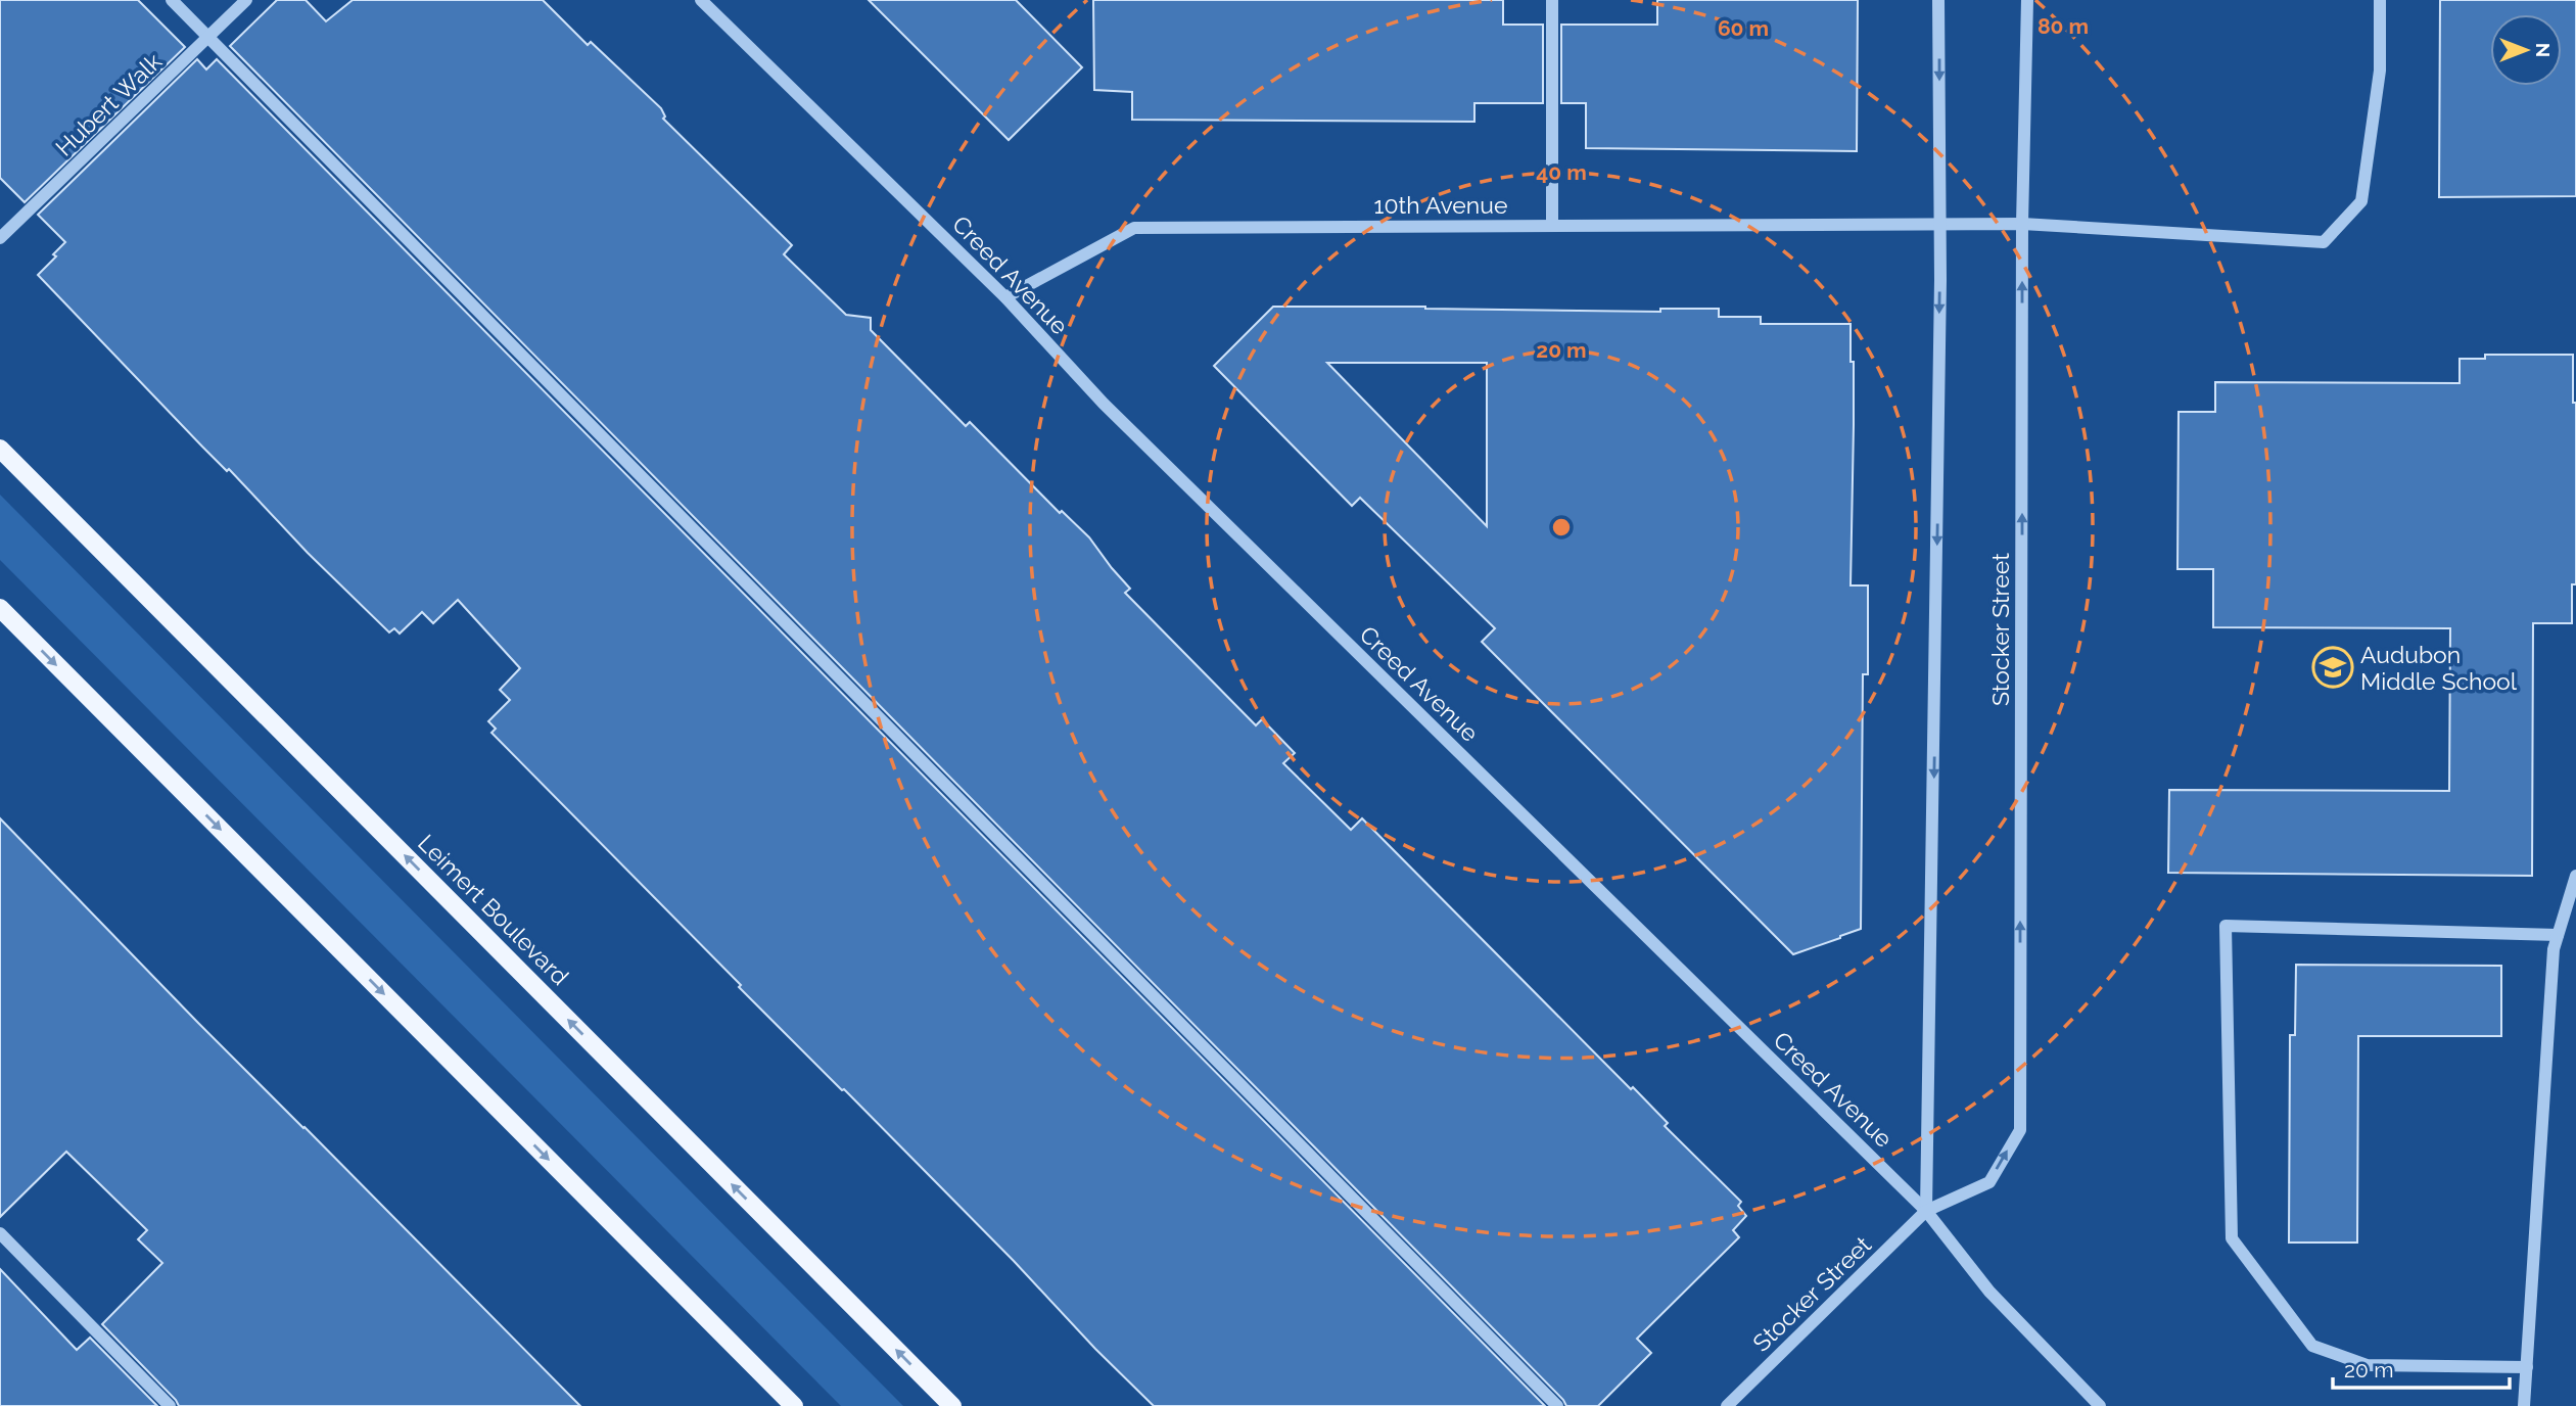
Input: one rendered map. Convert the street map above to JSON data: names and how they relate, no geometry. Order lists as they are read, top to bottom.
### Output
{
  "streets": {
    "main road": ["Leimert Boulevard"],
    "street": [
      "Hubert Walk",
      "10th Avenue",
      "Creed Avenue",
      "Stocker Street"
    ]
  },
  "crossings": [
    ["10th Avenue", "Creed Avenue"],
    ["10th Avenue", "Stocker Street"],
    ["Creed Avenue", "Stocker Street"]
  ],
  "places": {
    "school or university": ["Audubon Middle School"]
  },
  "scale_bar": "20 m",
  "north": "right",
  "rings": [
    "80 m",
    "60 m",
    "40 m",
    "20 m"
  ]
}
